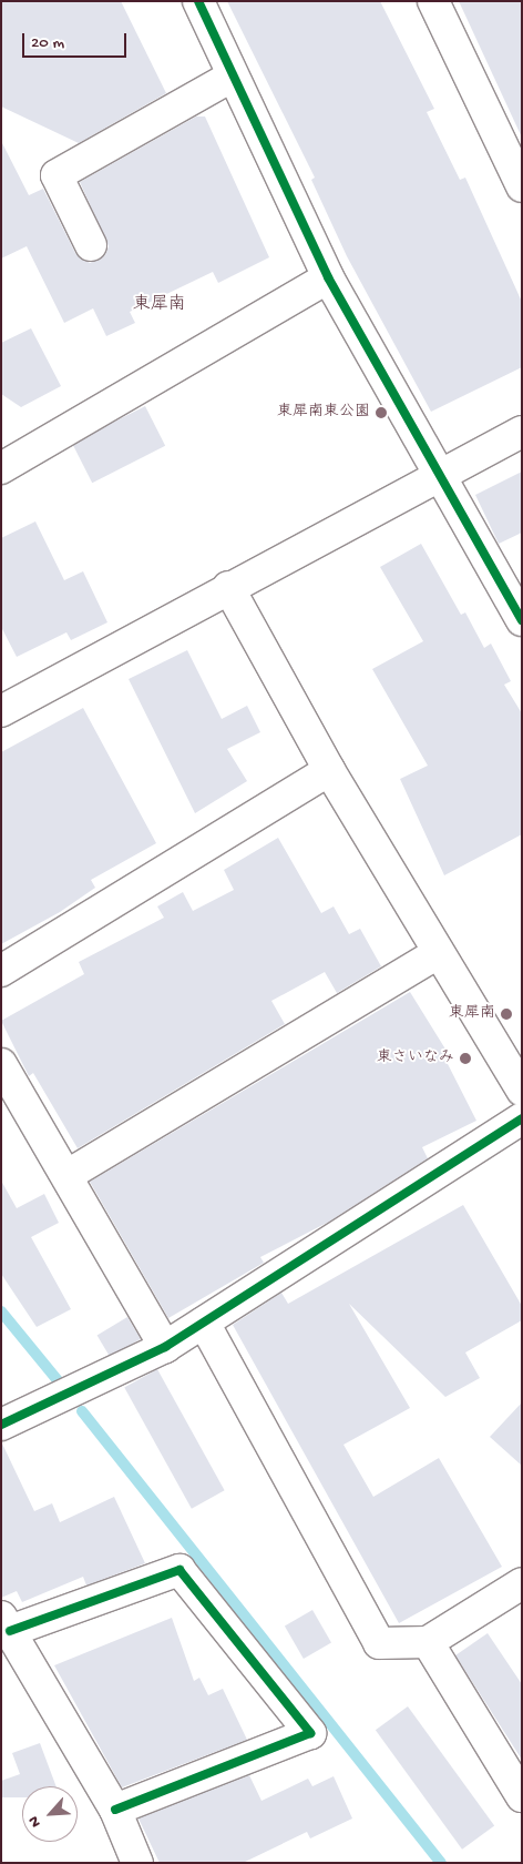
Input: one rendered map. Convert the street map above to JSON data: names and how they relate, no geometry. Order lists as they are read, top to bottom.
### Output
{
  "districts": ["東犀南"],
  "places": ["東犀南東公園", "東犀南", "東さいなみ"],
  "scale_bar": "20 m",
  "north": "bottom left"
}
